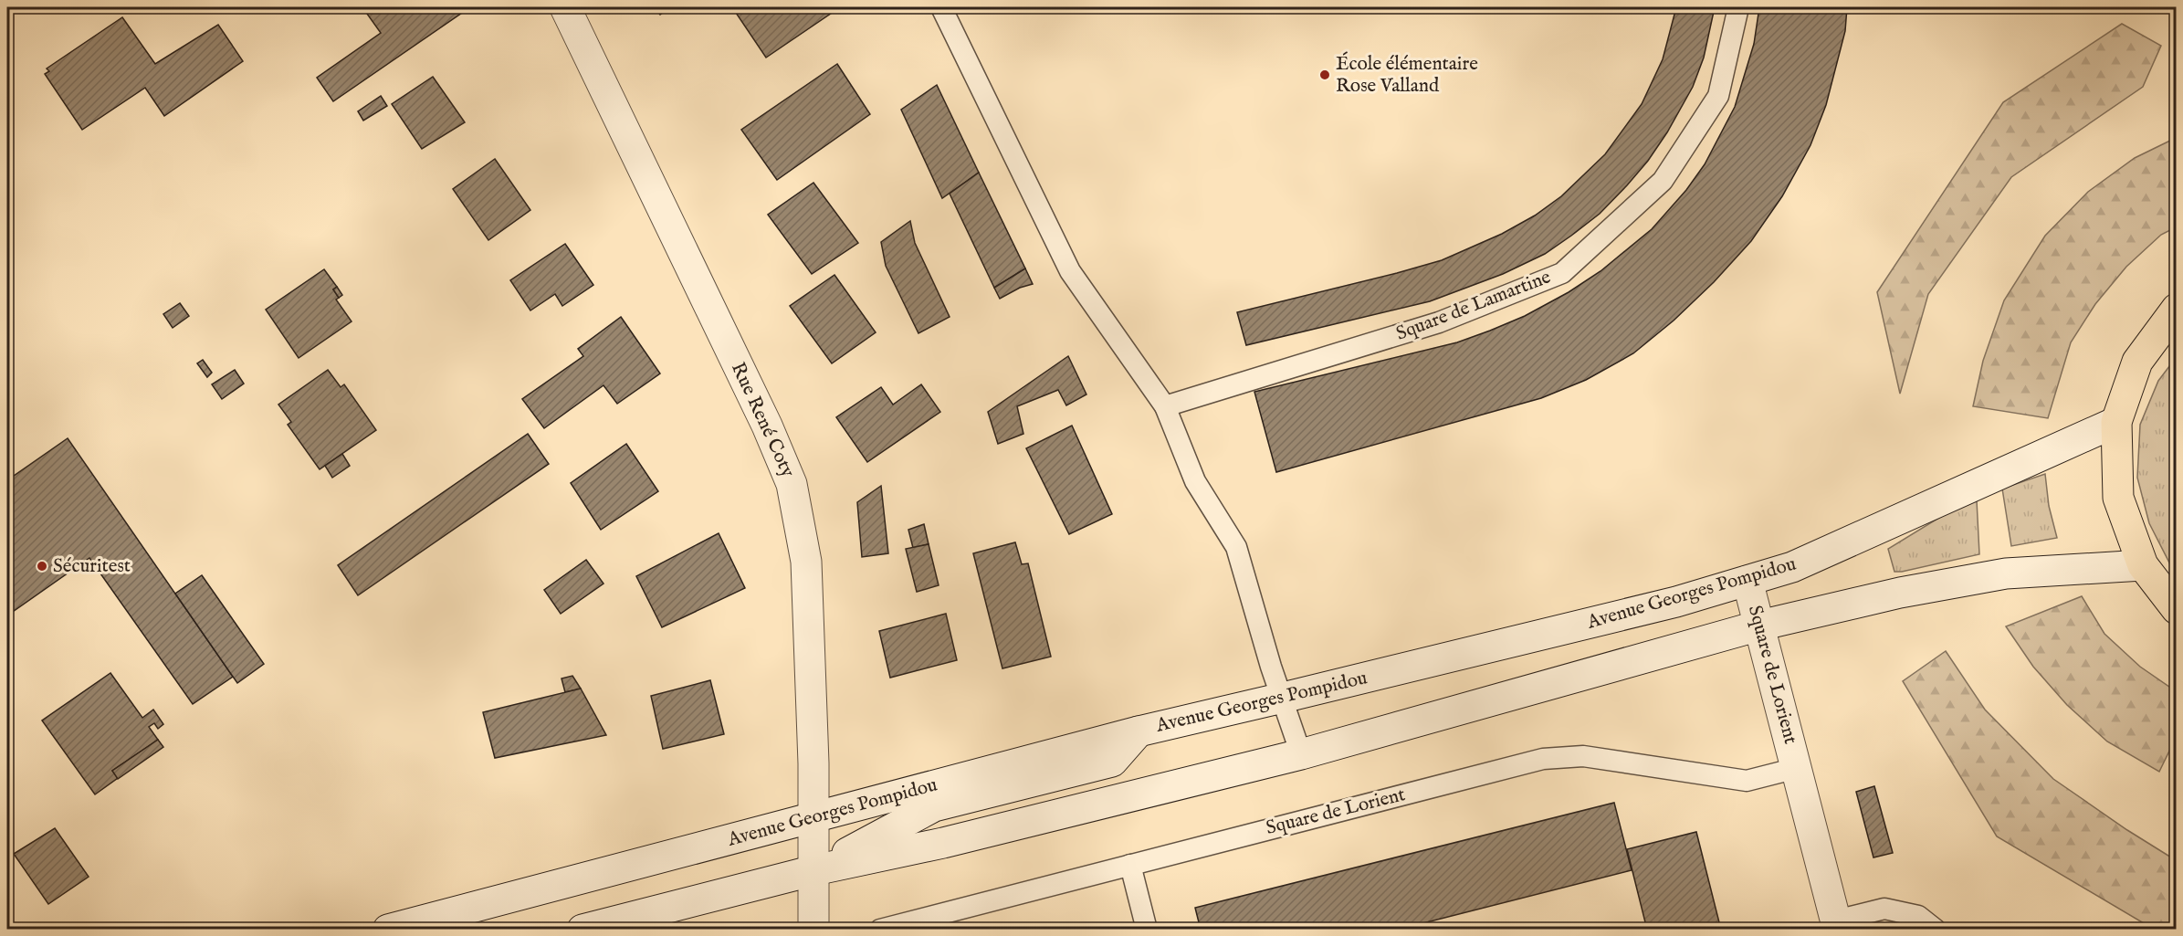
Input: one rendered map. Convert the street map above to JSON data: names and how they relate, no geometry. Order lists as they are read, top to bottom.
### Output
{
  "streets": {
    "main road": ["Rue René Coty", "Avenue Georges Pompidou", "Square de Lorient"],
    "lane": ["Square de Lamartine"]
  },
  "crossings": [
    ["Rue René Coty", "Avenue Georges Pompidou"],
    ["Avenue Georges Pompidou", "Square de Lorient"]
  ],
  "places": ["École élémentaire Rose Valland", "Sécuritest"]
}
